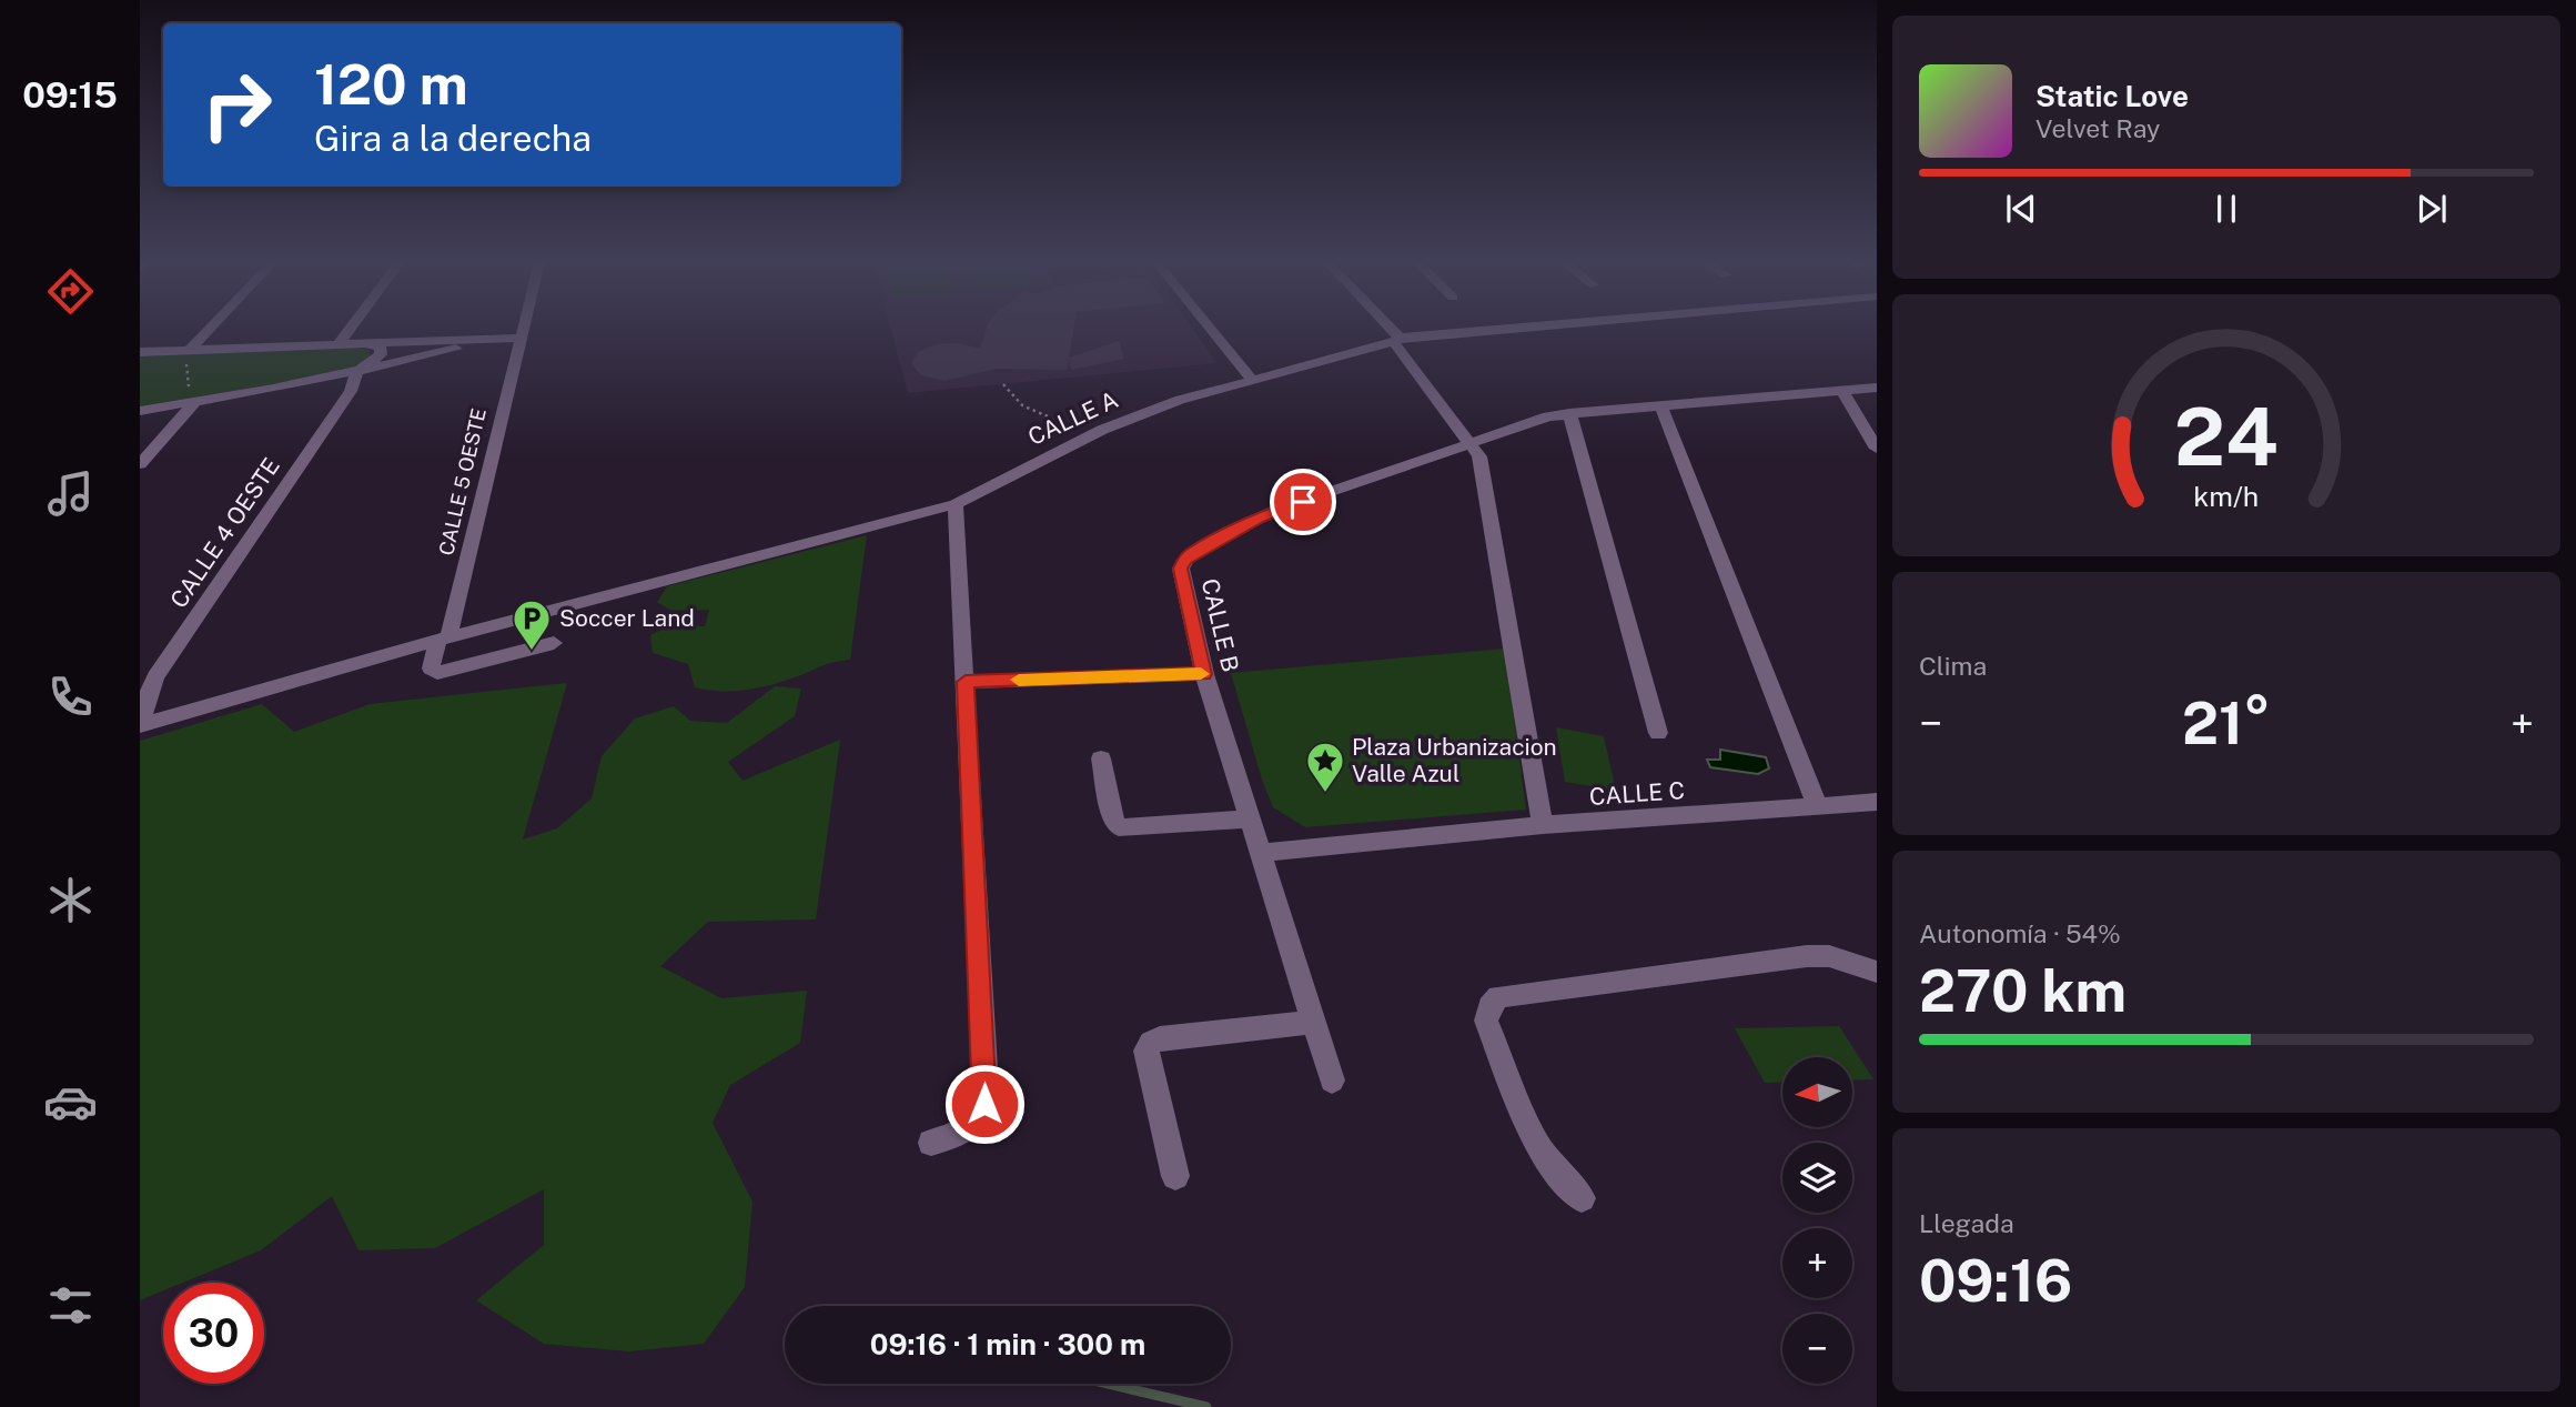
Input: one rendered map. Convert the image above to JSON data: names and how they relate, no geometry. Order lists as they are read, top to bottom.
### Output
{
  "streets": {
    "street": [
      "CALLE A",
      "CALLE 5 OESTE",
      "CALLE 4 OESTE",
      "CALLE B",
      "CALLE C"
    ]
  },
  "crossings": [
    ["CALLE A", "CALLE 5 OESTE"],
    ["CALLE A", "CALLE 4 OESTE"],
    ["CALLE B", "CALLE C"]
  ],
  "places": {
    "parking": ["Soccer Land"],
    "place": ["Plaza Urbanizacion Valle Azul"]
  },
  "north": "left",
  "page": {
    "tabs": "09:15",
    "turn": ["120 m", "Gira a la derecha"],
    "song": ["Static Love", "Velvet Ray"],
    "tile": [
      "Clima",
      ["Autonomía · 54%", "270 km"],
      ["Llegada", "09:16"]
    ],
    "heat": ["−", "21°", "+"],
    "map_buttons": ["+", "−"],
    "limit": "30",
    "trip": "09:16 · 1 min · 300 m",
    "gauge": ["24", "km/h"]
  }
}
